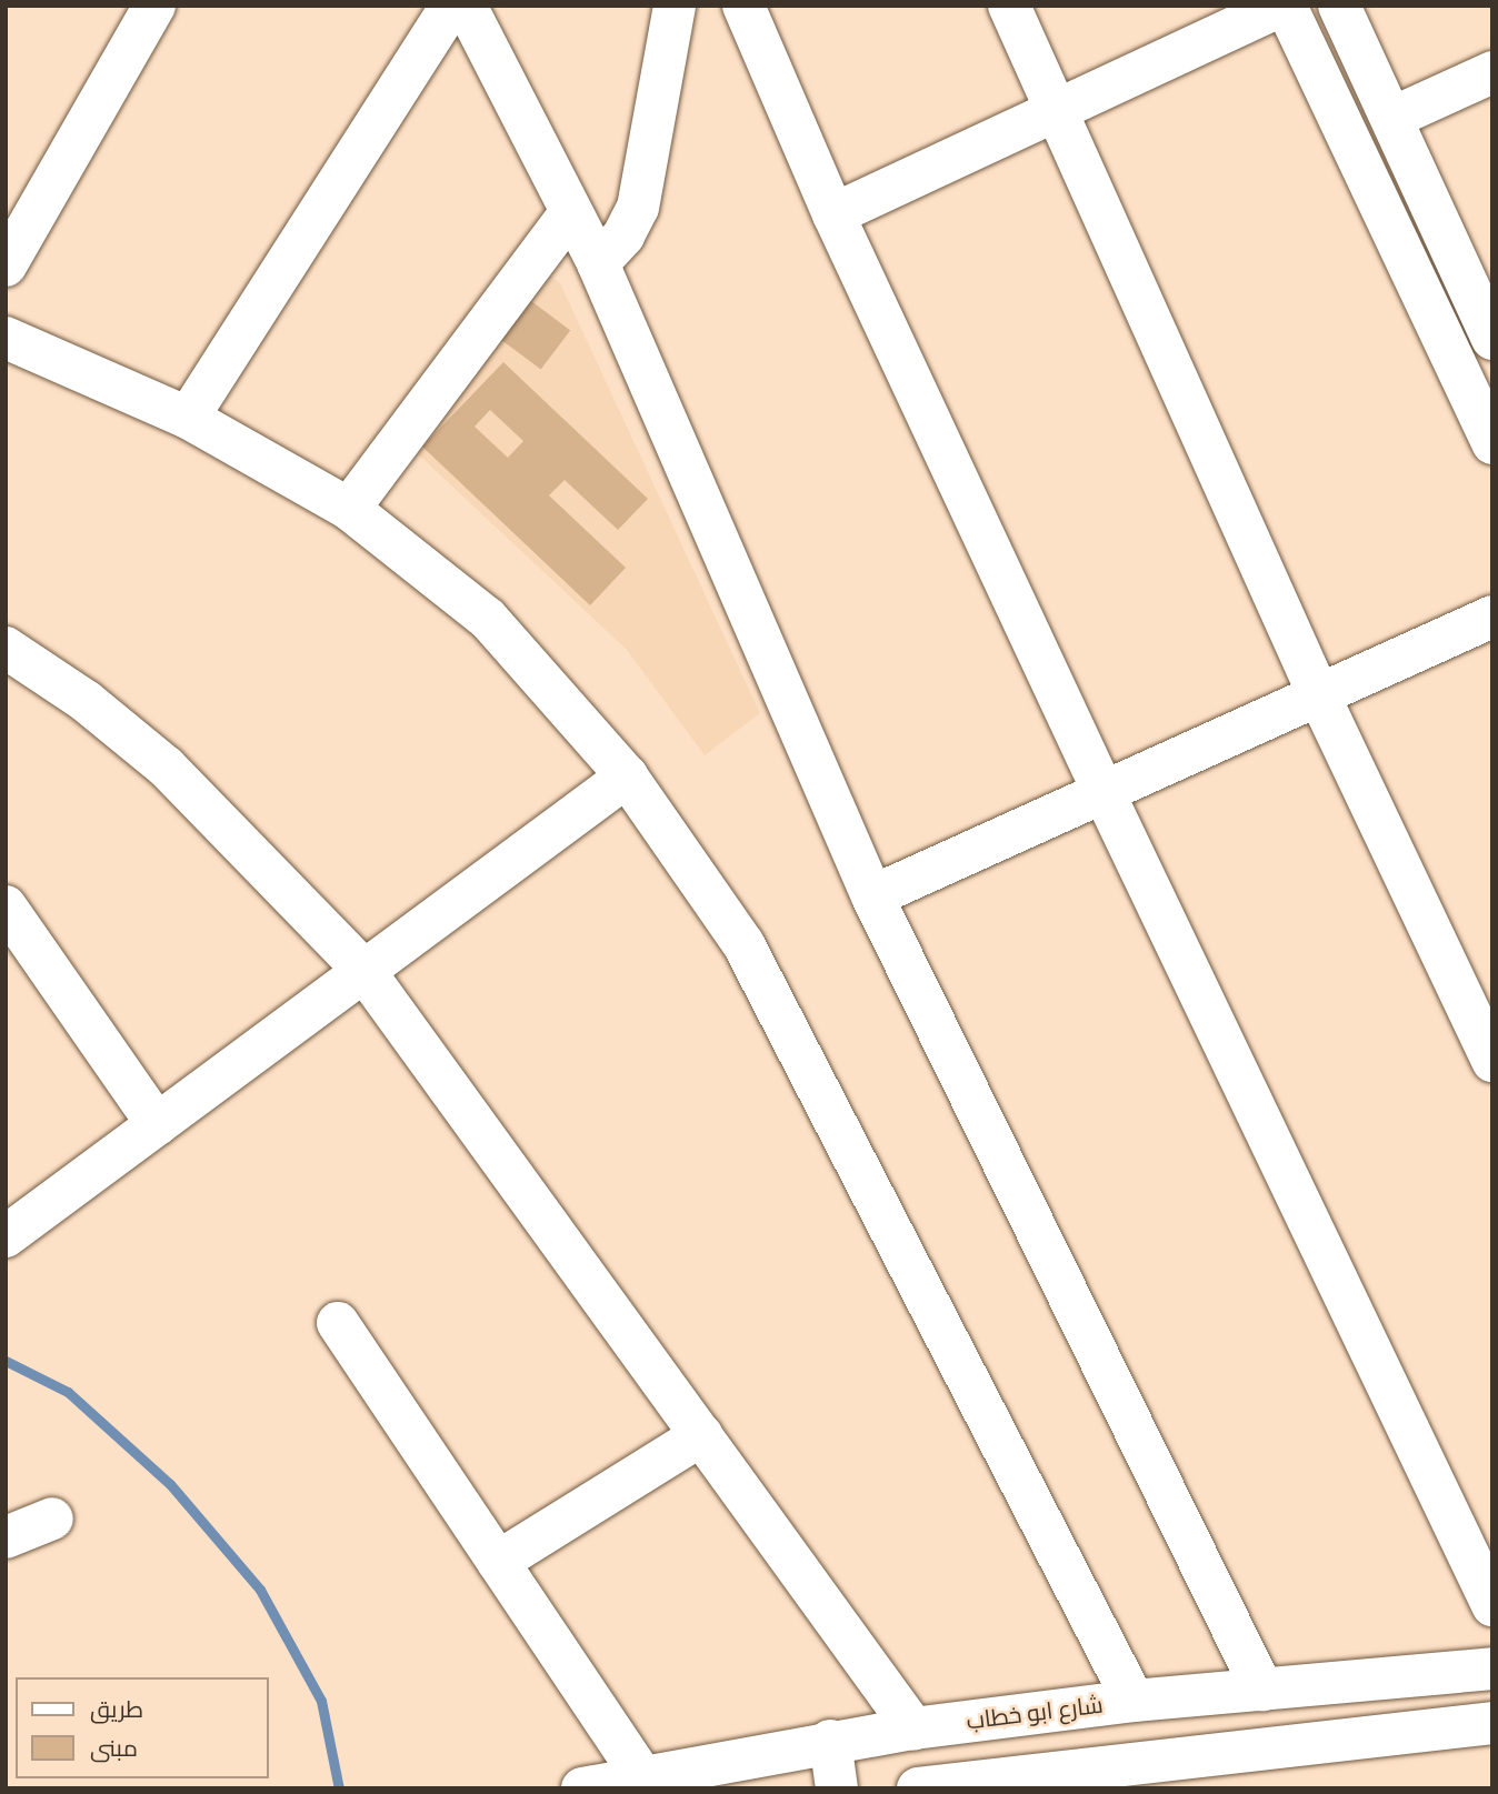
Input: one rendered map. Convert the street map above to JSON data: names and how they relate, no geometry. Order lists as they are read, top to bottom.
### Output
{
  "streets": {
    "street": ["شارع ابو خطاب"]
  },
  "legend": ["طريق", "مبنى"]
}
